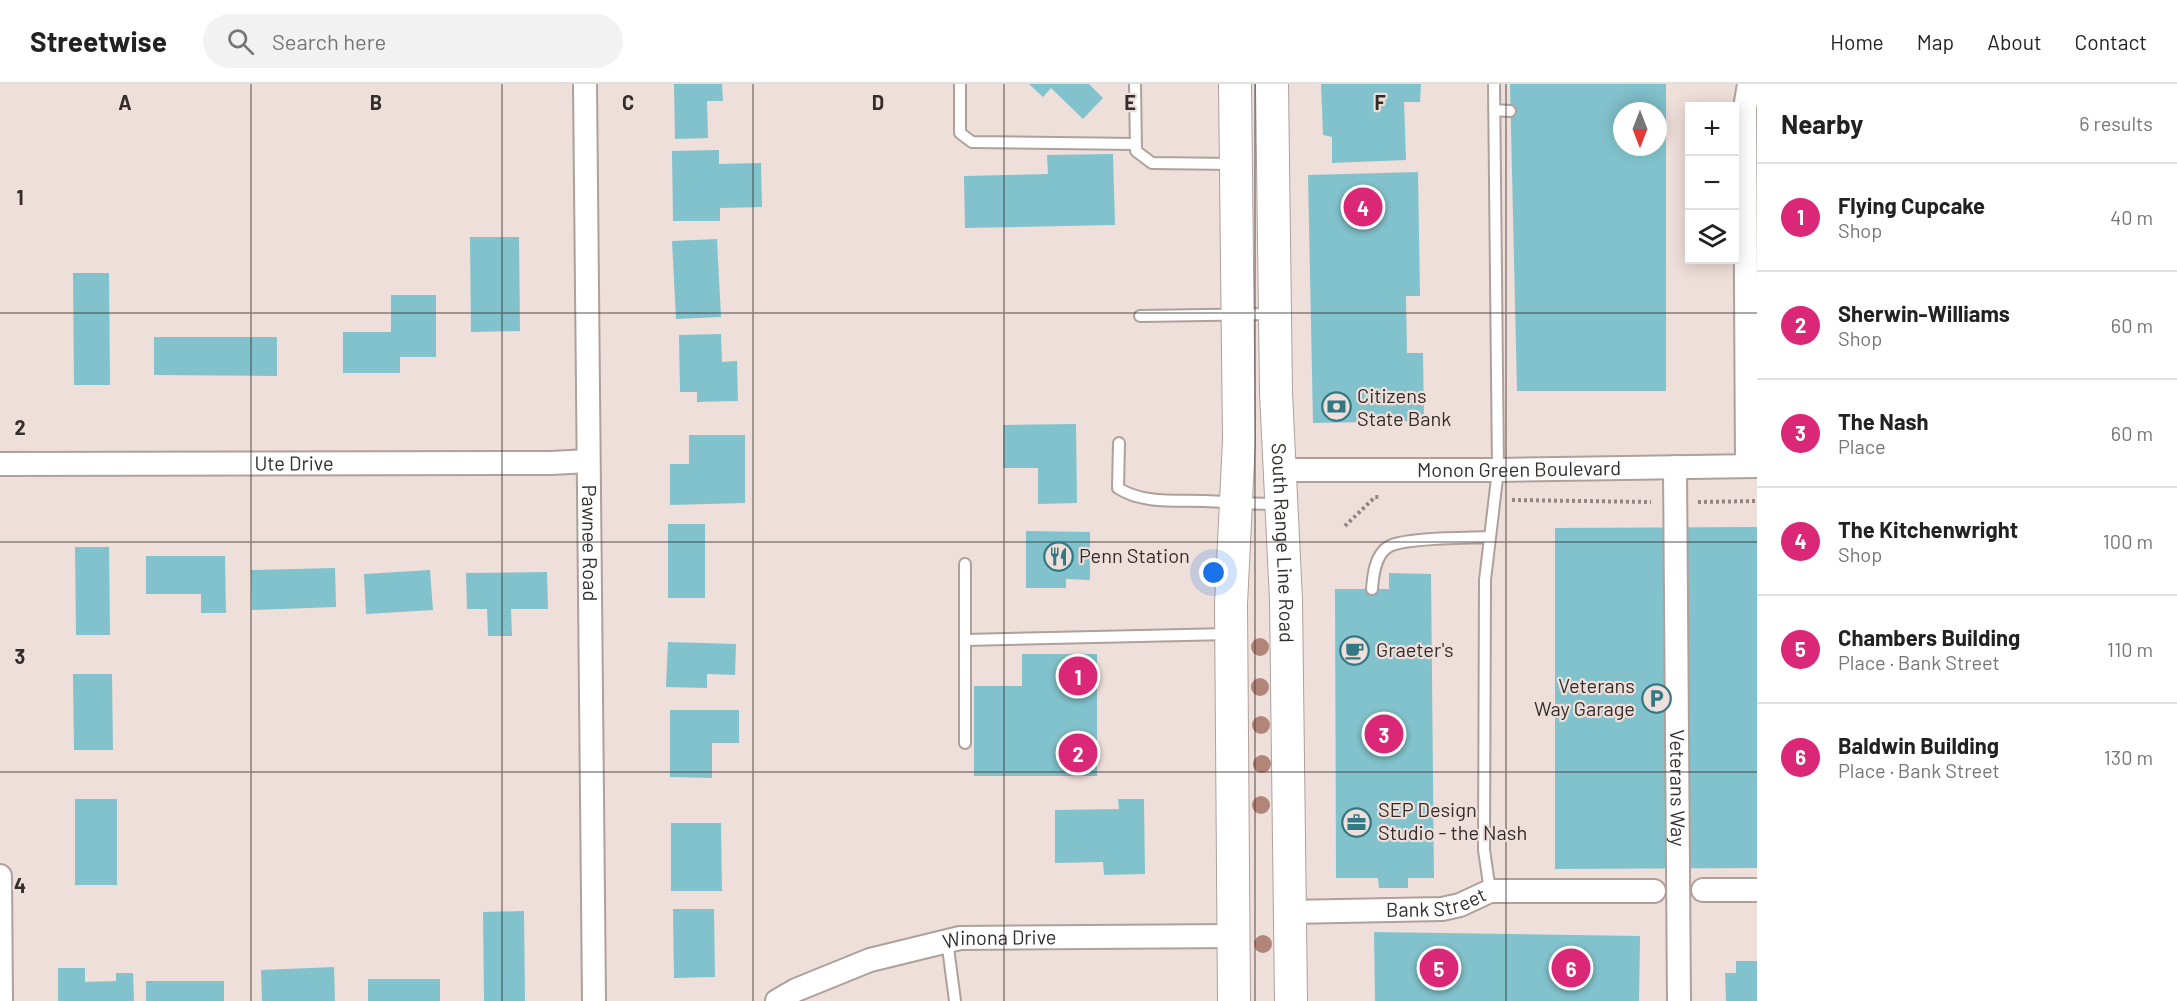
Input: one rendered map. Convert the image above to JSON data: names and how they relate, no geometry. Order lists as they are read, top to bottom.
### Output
{
  "streets": {
    "main road": ["South Range Line Road"],
    "street": [
      "Ute Drive",
      "Monon Green Boulevard",
      "Pawnee Road",
      "Veterans Way",
      "Bank Street",
      "Winona Drive"
    ]
  },
  "crossings": [
    ["Ute Drive", "Pawnee Road"],
    ["Monon Green Boulevard", "South Range Line Road"],
    ["Monon Green Boulevard", "Veterans Way"],
    ["South Range Line Road", "Bank Street"],
    ["South Range Line Road", "Winona Drive"]
  ],
  "places": {
    "bank": ["Citizens State Bank"],
    "restaurant": ["Penn Station"],
    "cafe": ["Graeter's"],
    "parking": ["Veterans Way Garage"],
    "office": ["SEP Design Studio - the Nash"]
  },
  "north": "bottom",
  "page": {
    "header": "Streetwise",
    "search": "Search here",
    "nav": [
      "Home",
      "Map",
      "About",
      "Contact"
    ],
    "heading": ["Nearby", "6 results"],
    "map_buttons": ["+", "−"],
    "list": [
      {
        "mark": "1",
        "name": "Flying Cupcake",
        "note": "Shop",
        "value": "40 m"
      },
      {
        "mark": "2",
        "name": "Sherwin-Williams",
        "note": "Shop",
        "value": "60 m"
      },
      {
        "mark": "3",
        "name": "The Nash",
        "note": "Place",
        "value": "60 m"
      },
      {
        "mark": "4",
        "name": "The Kitchenwright",
        "note": "Shop",
        "value": "100 m"
      },
      {
        "mark": "5",
        "name": "Chambers Building",
        "note": "Place · Bank Street",
        "value": "110 m"
      },
      {
        "mark": "6",
        "name": "Baldwin Building",
        "note": "Place · Bank Street",
        "value": "130 m"
      }
    ],
    "pins": [
      "4",
      "1",
      "3",
      "2",
      "5",
      "6"
    ]
  },
  "grid": {
    "columns": [
      "A",
      "B",
      "C",
      "D",
      "E",
      "F"
    ],
    "rows": [
      "1",
      "2",
      "3",
      "4"
    ]
  }
}
